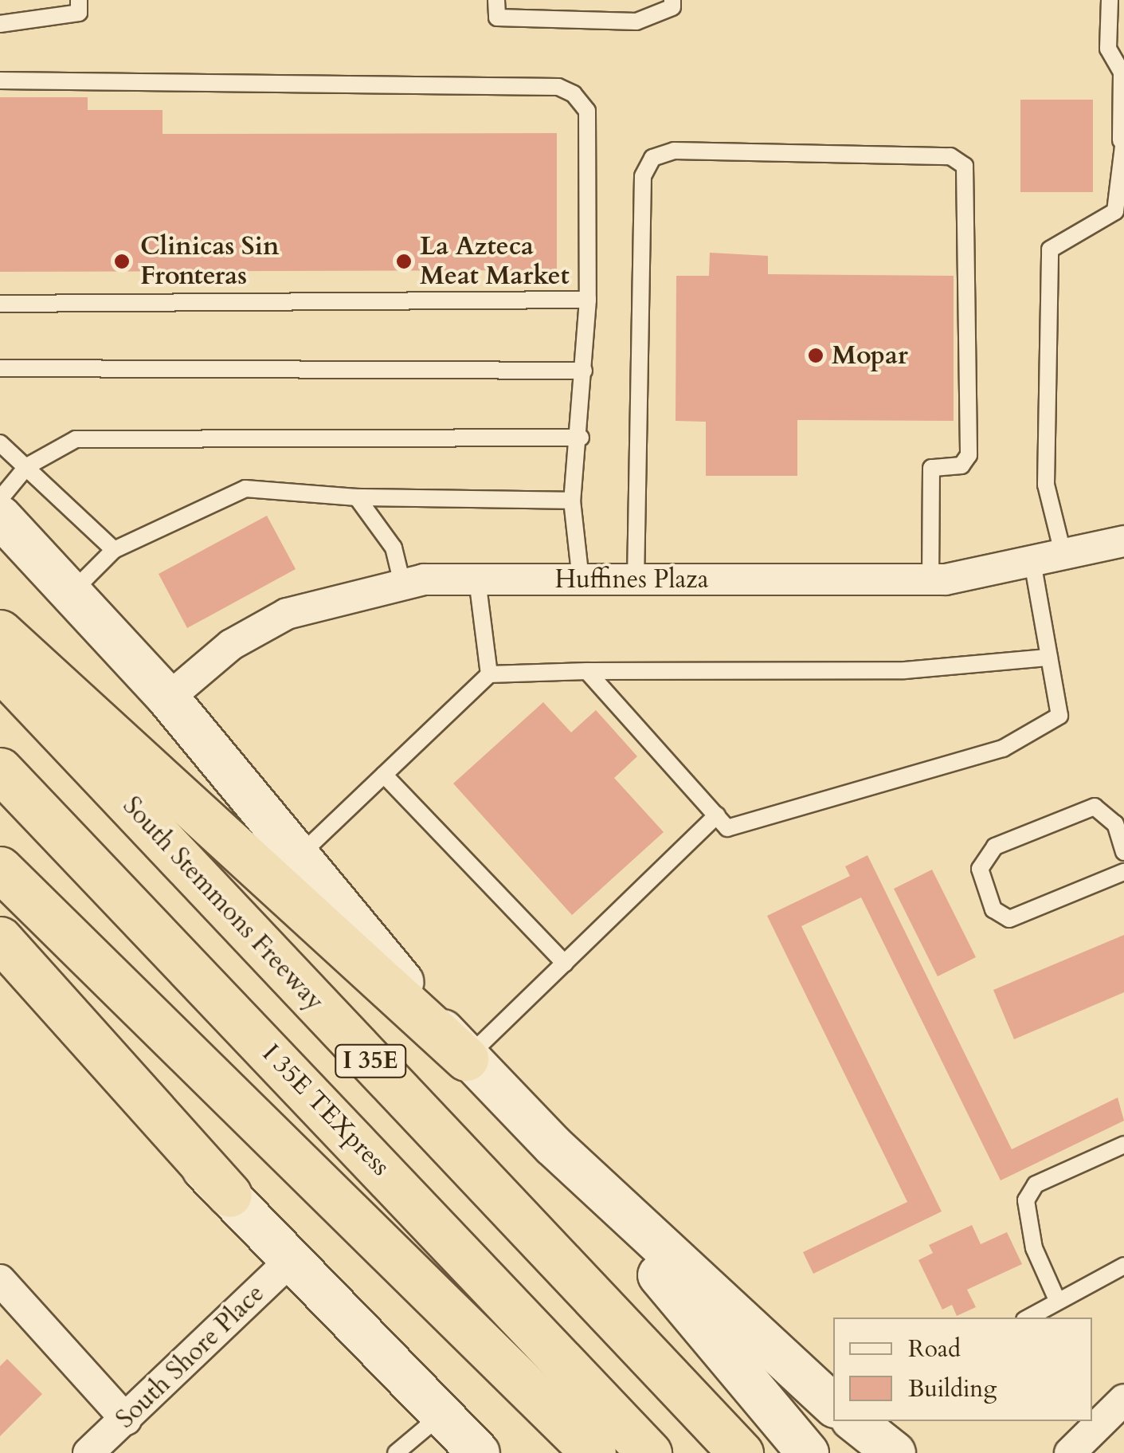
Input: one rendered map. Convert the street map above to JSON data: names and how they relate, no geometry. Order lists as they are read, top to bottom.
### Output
{
  "streets": {
    "highway": ["South Stemmons Freeway", "I 35E", "I 35E TEXpress"],
    "street": ["Huffines Plaza", "South Shore Place"]
  },
  "places": ["Clinicas Sin Fronteras", "La Azteca Meat Market", "Mopar"],
  "legend": ["Road", "Building"]
}
